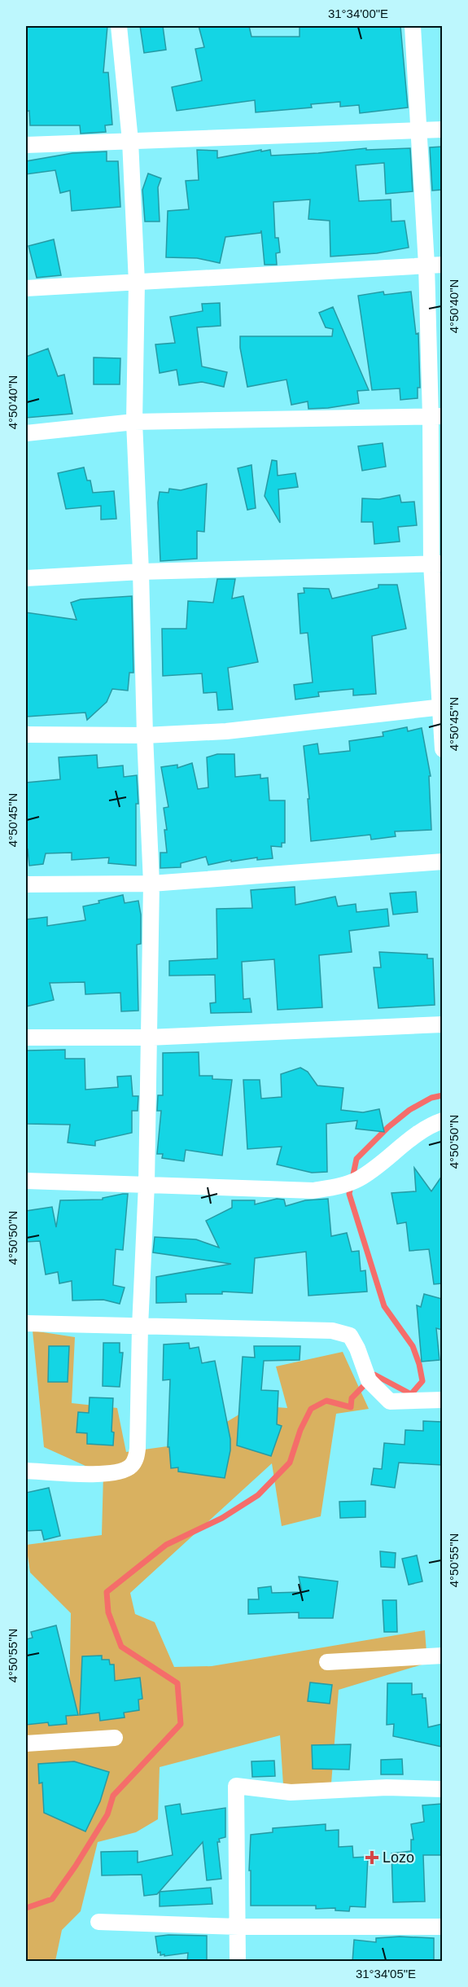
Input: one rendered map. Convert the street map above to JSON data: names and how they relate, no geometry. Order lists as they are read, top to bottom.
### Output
{
  "places": {
    "health": ["Lozo"]
  },
  "coordinates": [
    "31°34'00\"E",
    "4°50'40\"N",
    "4°50'45\"N",
    "4°50'50\"N",
    "4°50'55\"N",
    "31°34'05\"E"
  ]
}
